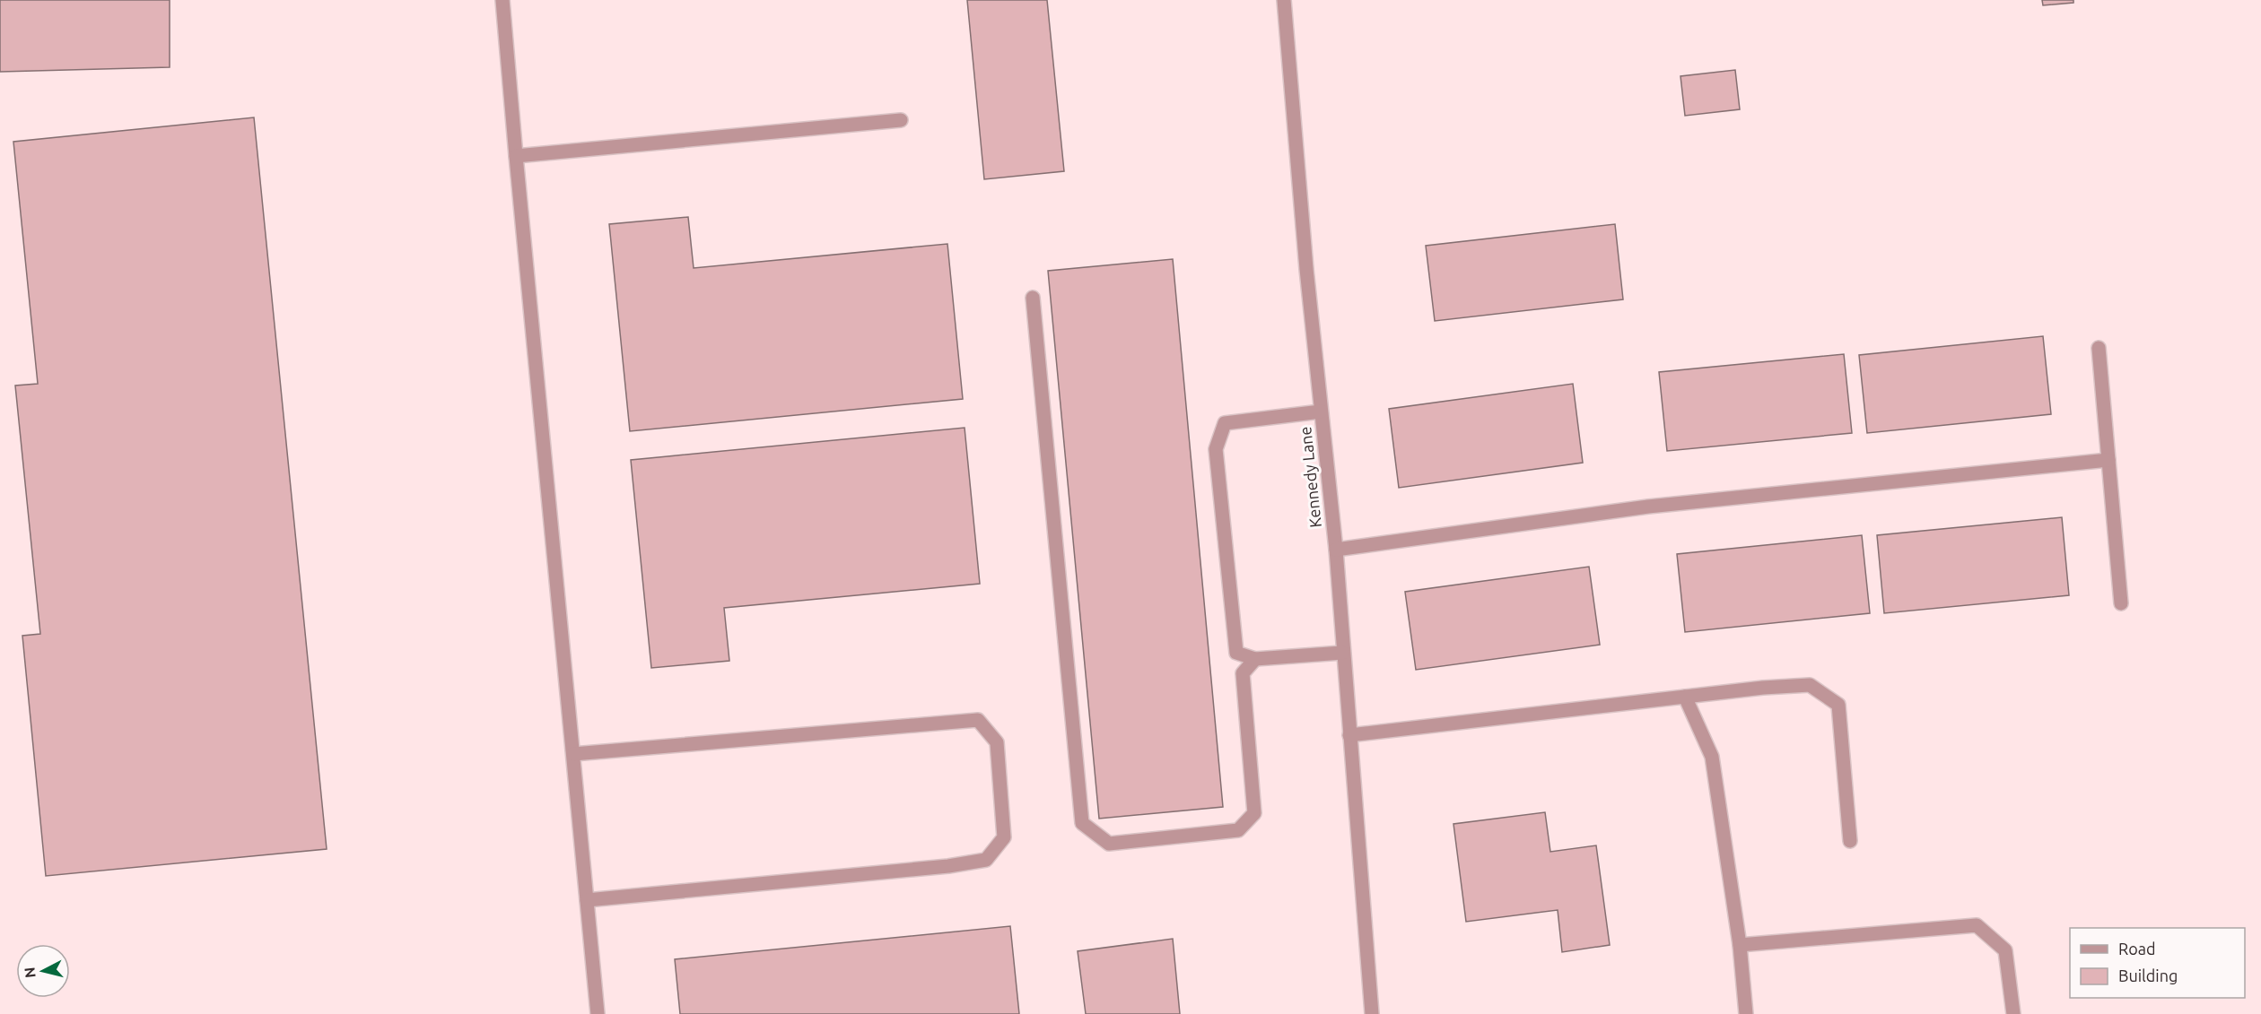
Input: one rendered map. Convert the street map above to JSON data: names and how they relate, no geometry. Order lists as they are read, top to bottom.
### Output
{
  "streets": {
    "street": ["Kennedy Lane"]
  },
  "legend": ["Road", "Building"],
  "north": "left"
}
